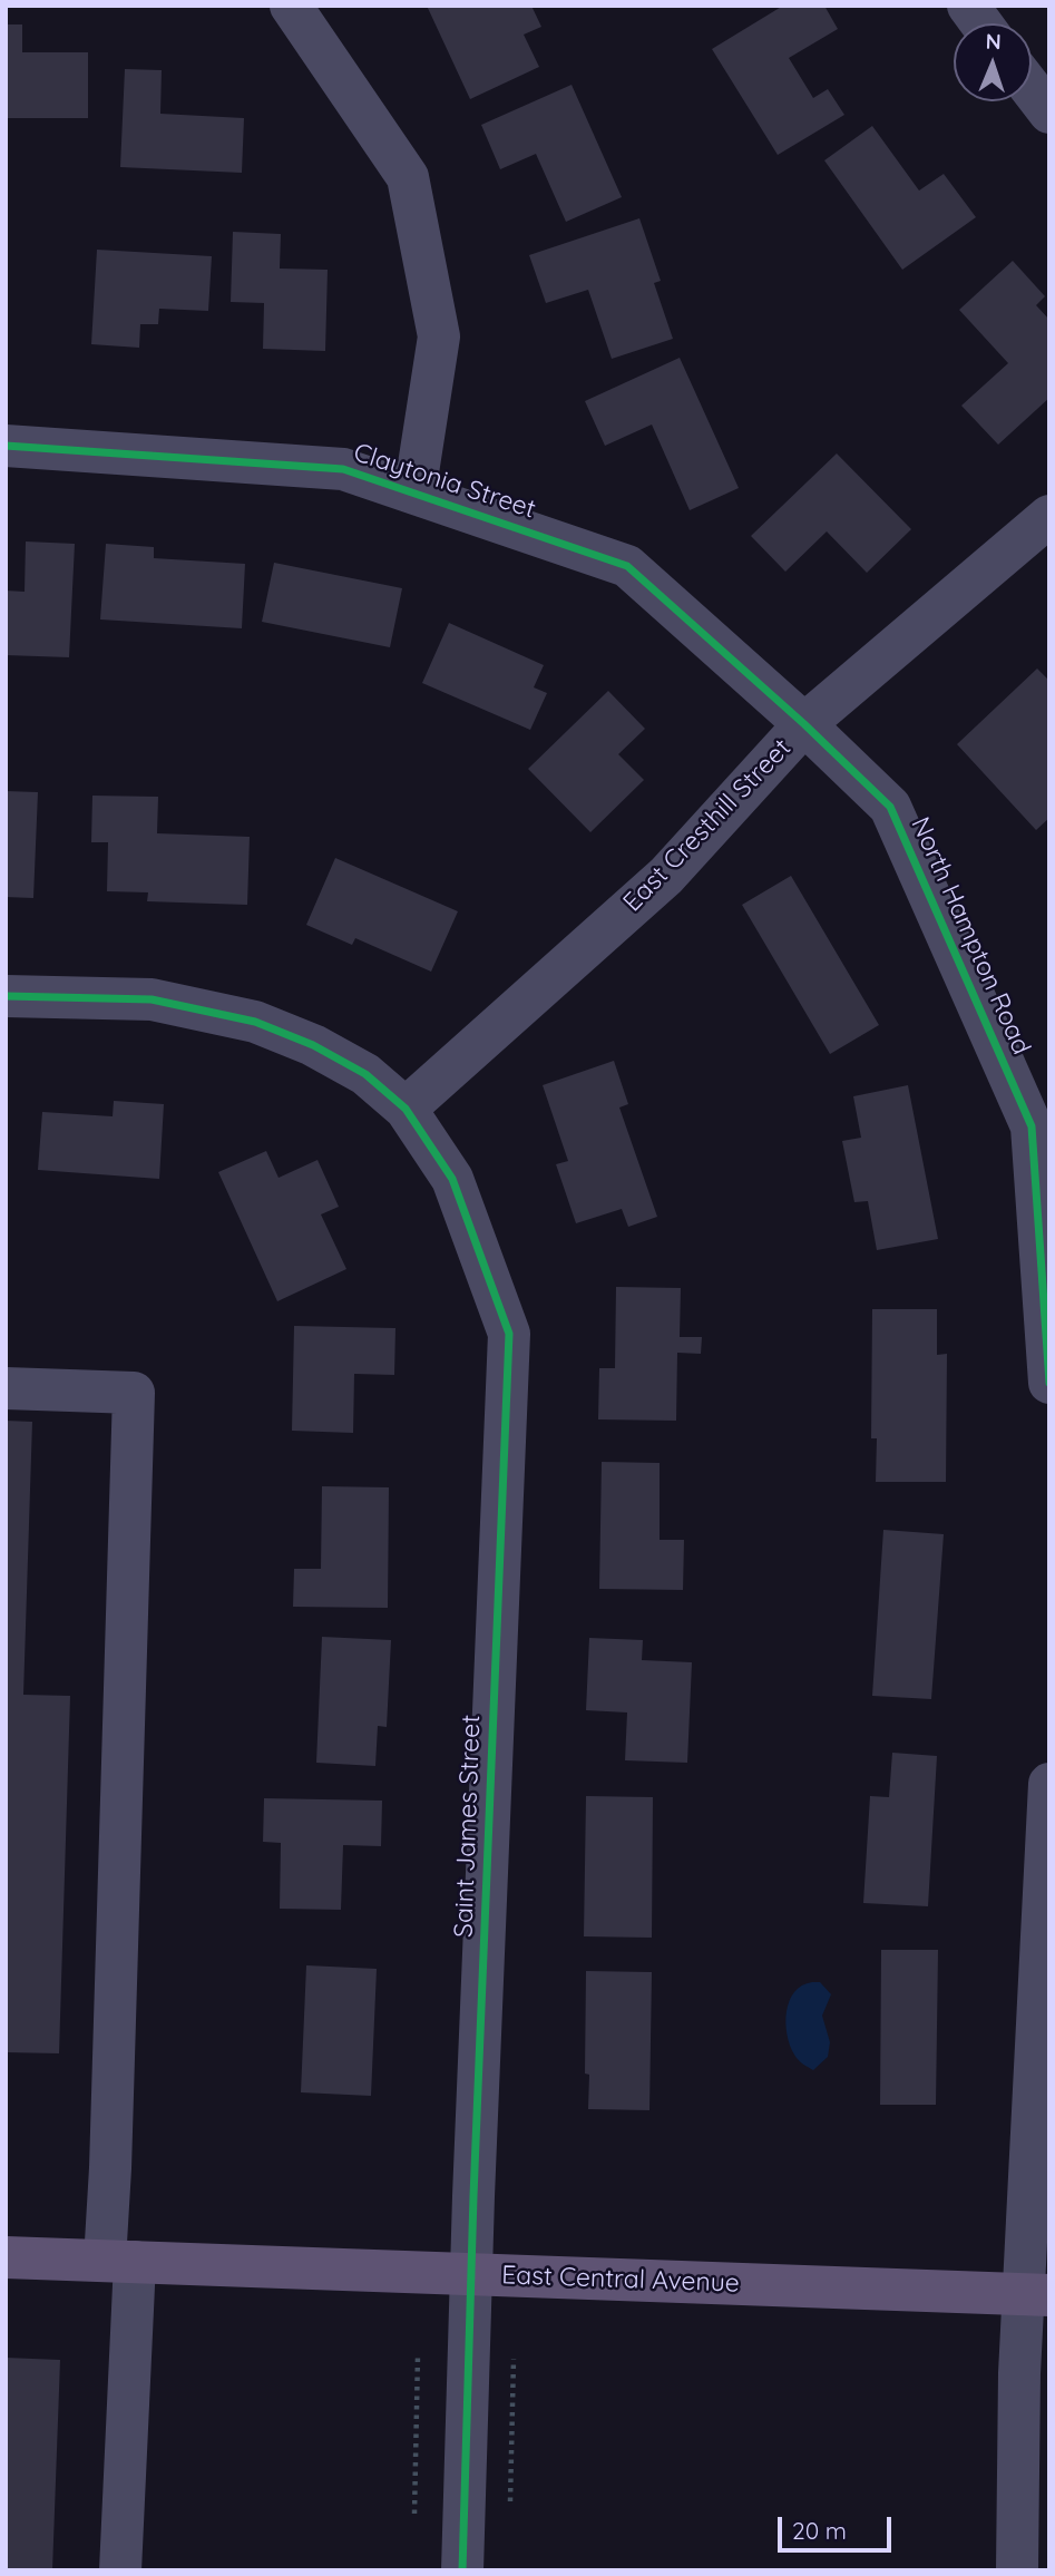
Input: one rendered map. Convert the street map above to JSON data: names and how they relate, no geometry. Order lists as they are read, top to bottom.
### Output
{
  "streets": {
    "main road": ["East Central Avenue"],
    "street": [
      "Claytonia Street",
      "East Cresthill Street",
      "North Hampton Road",
      "Saint James Street"
    ]
  },
  "crossings": [
    ["Claytonia Street", "East Cresthill Street"],
    ["Claytonia Street", "North Hampton Road"],
    ["East Cresthill Street", "North Hampton Road"],
    ["East Cresthill Street", "Saint James Street"],
    ["Saint James Street", "East Central Avenue"]
  ],
  "scale_bar": "20 m",
  "north": "top"
}
